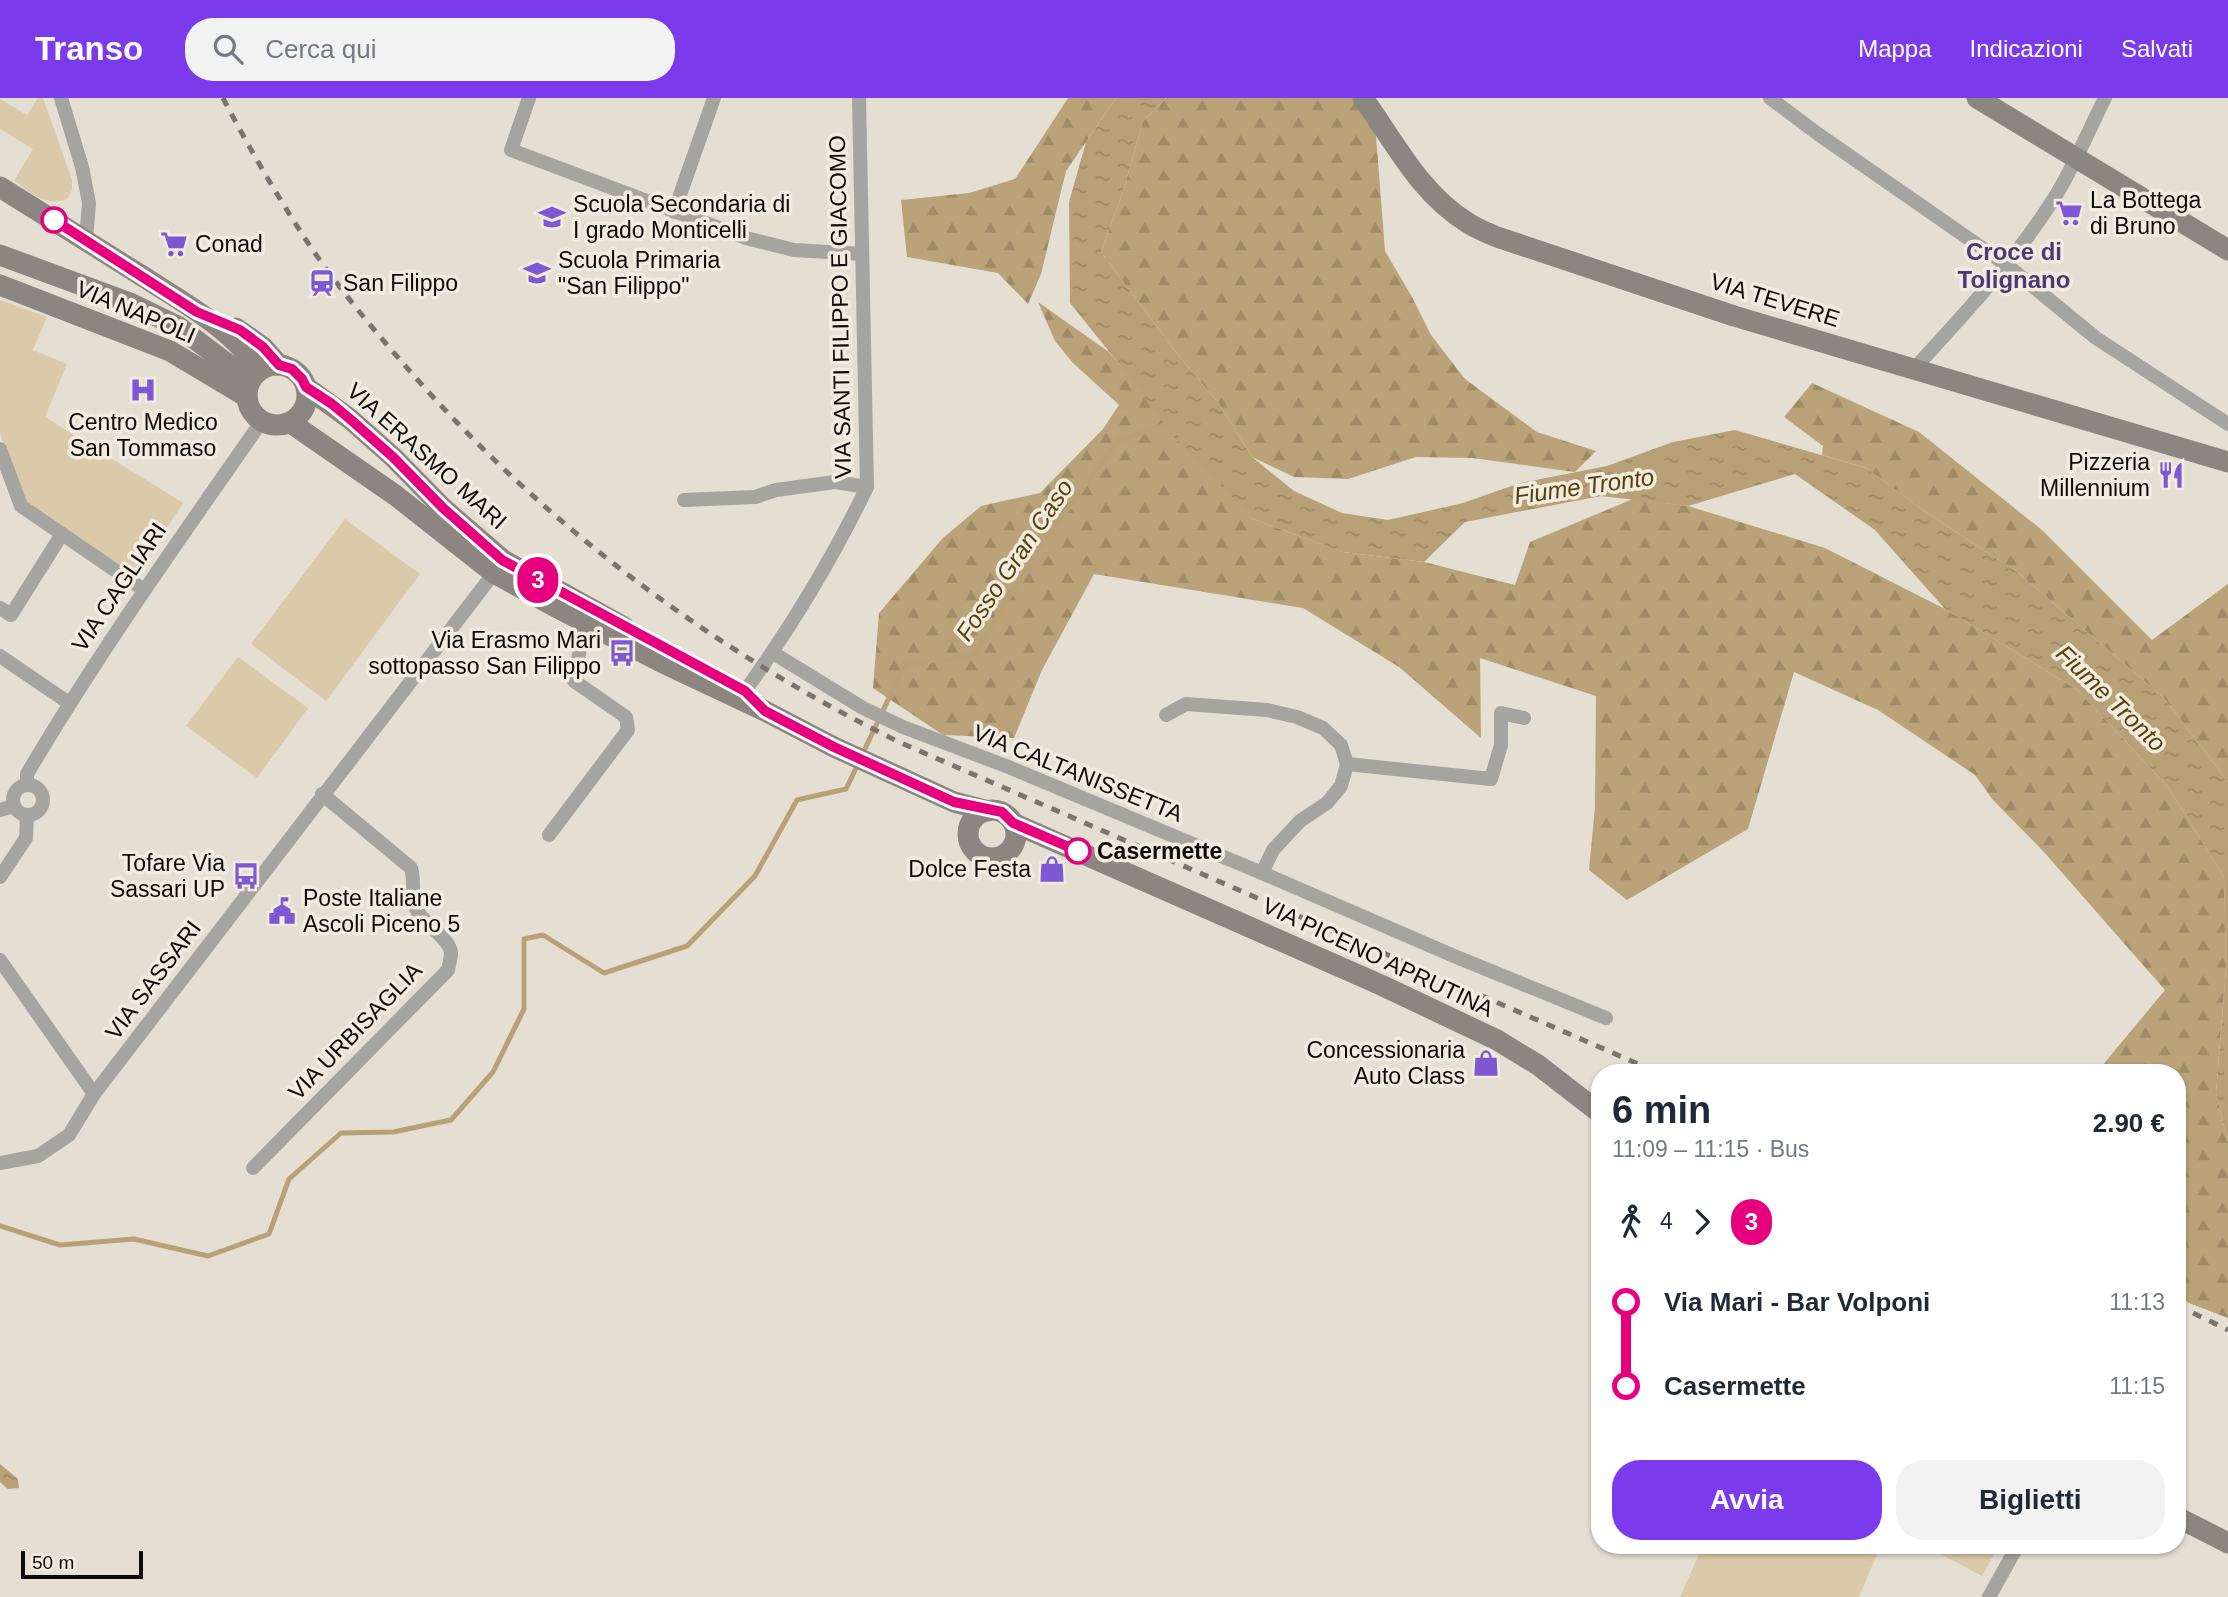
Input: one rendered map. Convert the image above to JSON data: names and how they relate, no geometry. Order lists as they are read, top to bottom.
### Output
{
  "streets": {
    "main road": [
      "VIA TEVERE",
      "VIA NAPOLI",
      "VIA ERASMO MARI",
      "VIA PICENO APRUTINA"
    ],
    "street": [
      "VIA SANTI FILIPPO E GIACOMO",
      "VIA CAGLIARI",
      "VIA CALTANISSETTA",
      "VIA SASSARI",
      "VIA URBISAGLIA"
    ]
  },
  "crossings": [
    ["VIA SANTI FILIPPO E GIACOMO", "VIA ERASMO MARI"],
    ["VIA SANTI FILIPPO E GIACOMO", "VIA CALTANISSETTA"],
    ["VIA NAPOLI", "VIA ERASMO MARI"],
    ["VIA NAPOLI", "VIA CAGLIARI"],
    ["VIA ERASMO MARI", "VIA CAGLIARI"],
    ["VIA ERASMO MARI", "VIA PICENO APRUTINA"],
    ["VIA ERASMO MARI", "VIA SASSARI"],
    ["VIA SASSARI", "VIA URBISAGLIA"]
  ],
  "districts": ["Croce di Tolignano"],
  "water": ["Fiume Tronto", "Fosso Gran Caso"],
  "places": {
    "supermarket": ["La Bottega di Bruno", "Conad"],
    "school or university": ["Scuola Secondaria di I grado Monticelli", "Scuola Primaria \"San Filippo\""],
    "station": ["San Filippo"],
    "hospital": ["Centro Medico San Tommaso"],
    "restaurant": ["Pizzeria Millennium"],
    "bus stop": ["Via Erasmo Mari sottopasso San Filippo", "Tofare Via Sassari UP"],
    "other": ["Casermette"],
    "shop": ["Dolce Festa", "Concessionaria Auto Class"],
    "public building": ["Poste Italiane Ascoli Piceno 5"]
  },
  "lines": ["bus line 3"],
  "scale_bar": "50 m",
  "page": {
    "header": "Transo",
    "search": "Cerca qui",
    "nav": ["Mappa", "Indicazioni", "Salvati"],
    "on_map": "3",
    "heading": ["6 min", "11:09 – 11:15 · Bus", "2.90 €"],
    "legs": ["4", "3"],
    "list": [
      {
        "name": "Via Mari - Bar Volponi",
        "value": "11:13"
      },
      {
        "name": "Casermette",
        "value": "11:15"
      }
    ],
    "buttons": ["Avvia", "Biglietti"],
    "scale": "50 m"
  }
}
